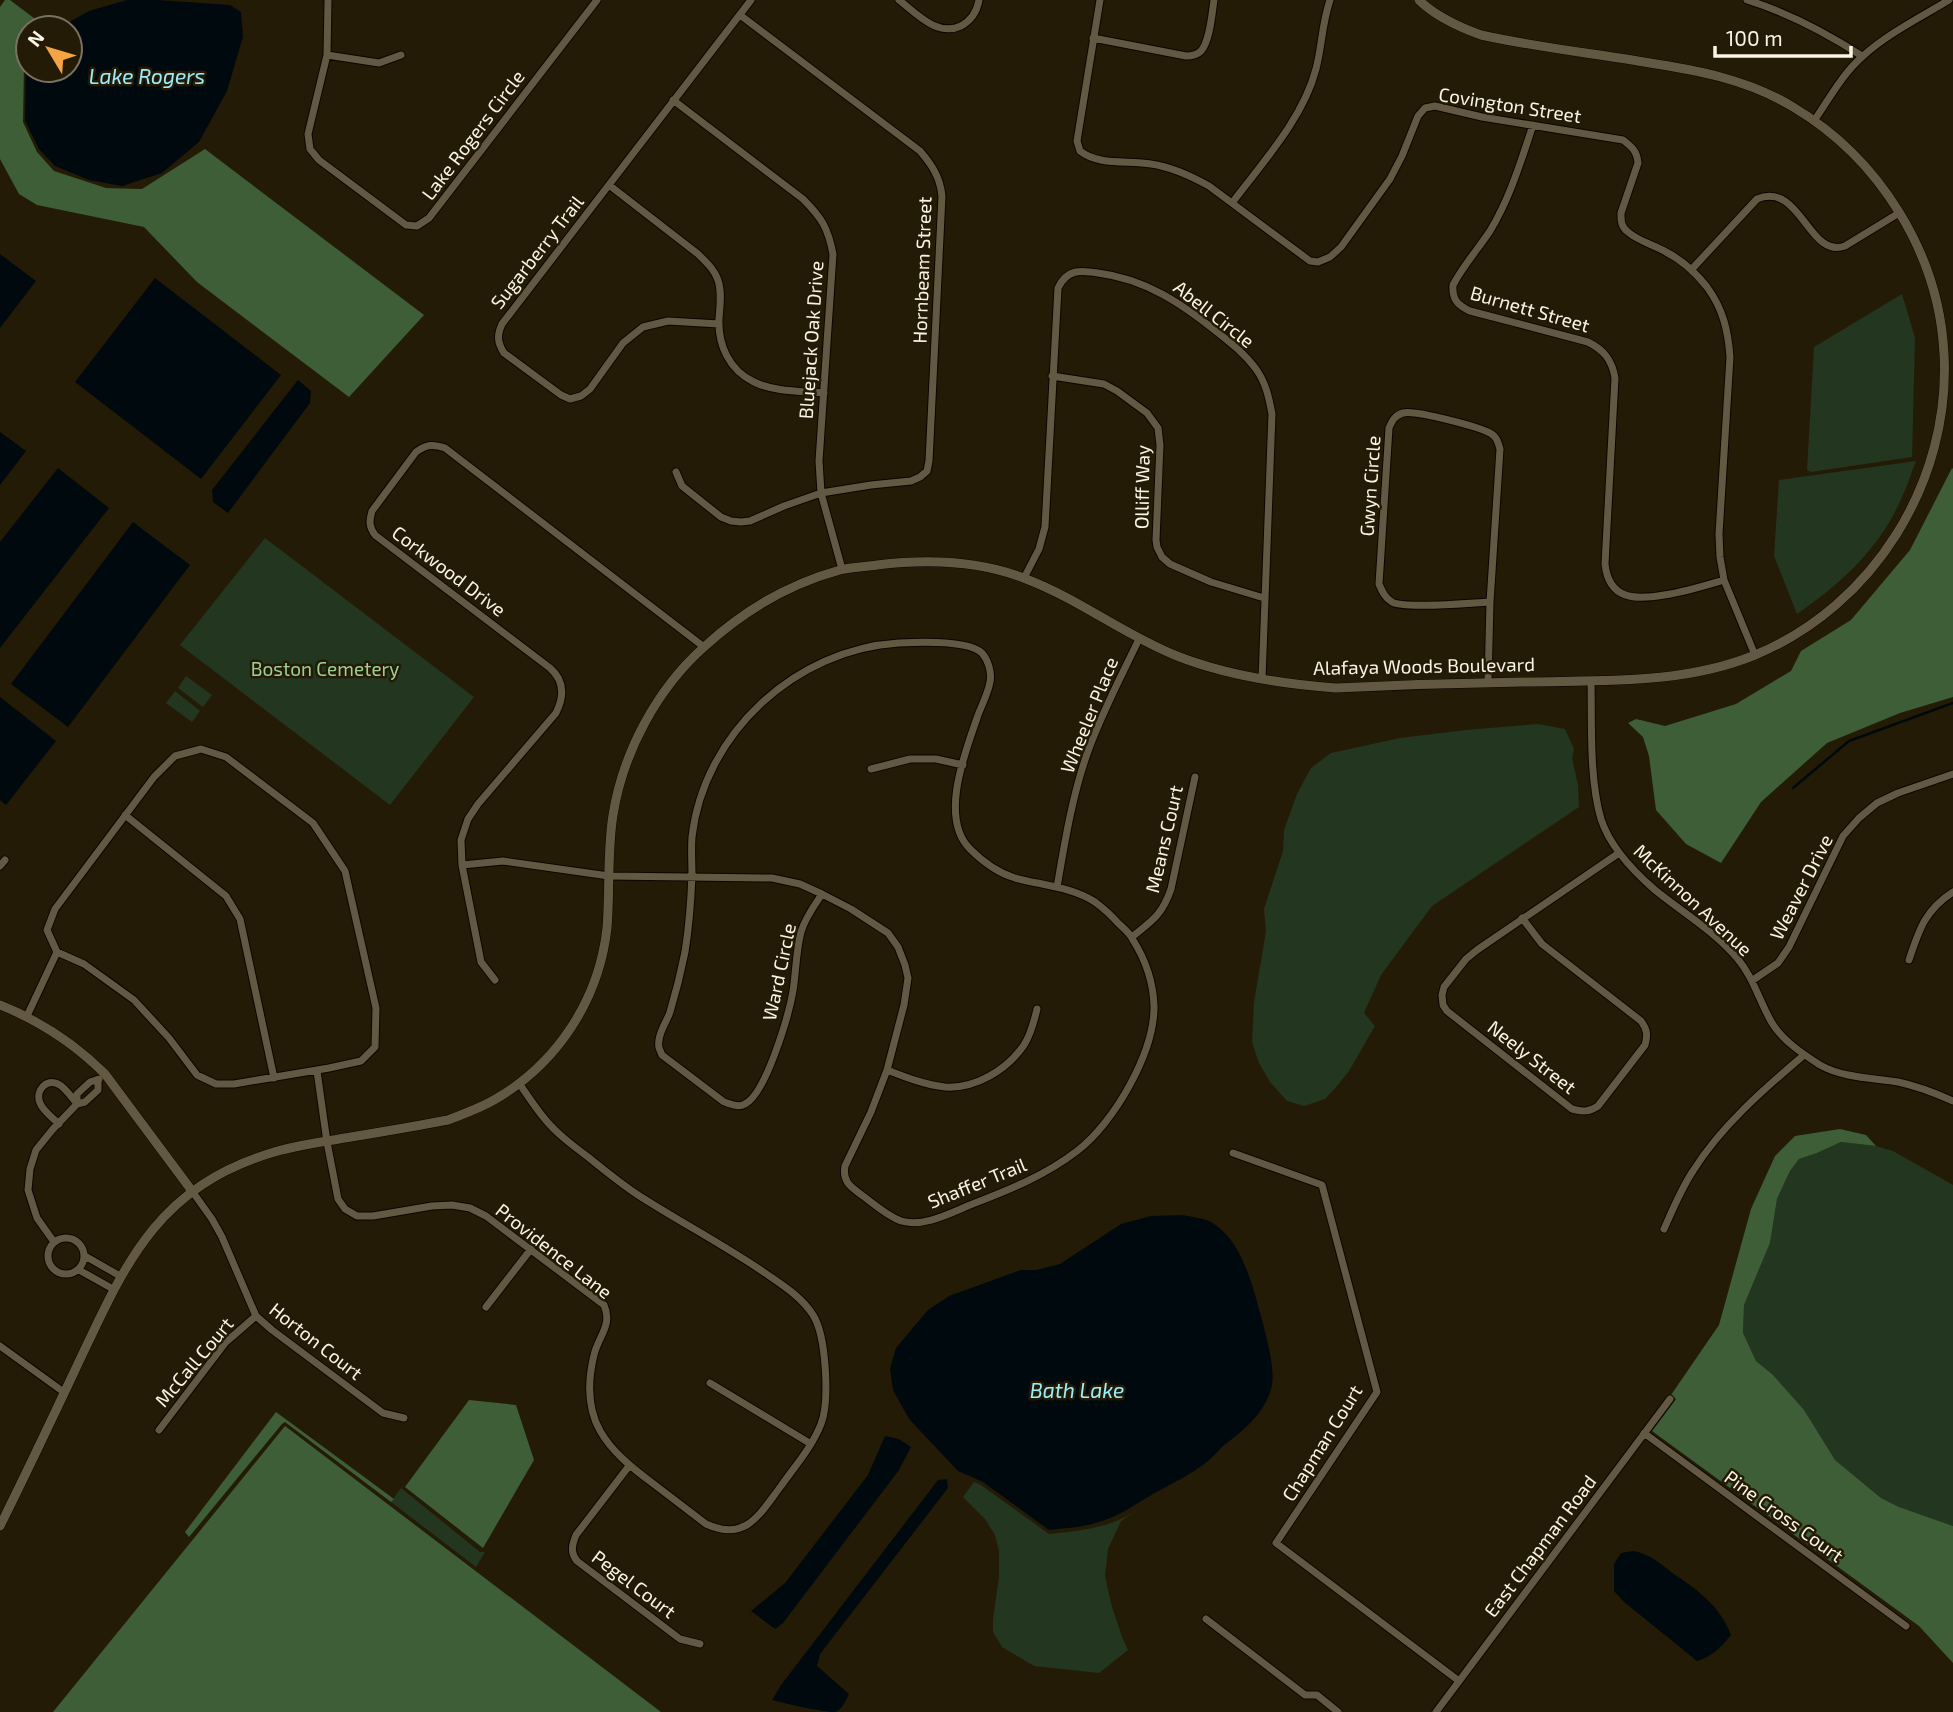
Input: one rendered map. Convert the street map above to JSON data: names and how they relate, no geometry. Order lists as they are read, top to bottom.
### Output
{
  "streets": {
    "street": [
      "Covington Street",
      "Lake Rogers Circle",
      "Sugarberry Trail",
      "Hornbeam Street",
      "Burnett Street",
      "Abell Circle",
      "Bluejack Oak Drive",
      "Gwyn Circle",
      "Olliff Way",
      "Corkwood Drive",
      "Alafaya Woods Boulevard",
      "Wheeler Place",
      "Means Court",
      "Weaver Drive",
      "McKinnon Avenue",
      "Ward Circle",
      "Neely Street",
      "Shaffer Trail",
      "Providence Lane",
      "Horton Court",
      "McCall Court",
      "Chapman Court",
      "Pine Cross Court",
      "East Chapman Road",
      "Pegel Court"
    ]
  },
  "crossings": [
    ["Covington Street", "Burnett Street"],
    ["Covington Street", "Alafaya Woods Boulevard"],
    ["Sugarberry Trail", "Hornbeam Street"],
    ["Sugarberry Trail", "Bluejack Oak Drive"],
    ["Hornbeam Street", "Bluejack Oak Drive"],
    ["Abell Circle", "Olliff Way"],
    ["Abell Circle", "Alafaya Woods Boulevard"],
    ["Bluejack Oak Drive", "Alafaya Woods Boulevard"],
    ["Gwyn Circle", "Alafaya Woods Boulevard"],
    ["Corkwood Drive", "Alafaya Woods Boulevard"],
    ["Corkwood Drive", "Shaffer Trail"],
    ["Alafaya Woods Boulevard", "Wheeler Place"],
    ["Alafaya Woods Boulevard", "McKinnon Avenue"],
    ["Alafaya Woods Boulevard", "Shaffer Trail"],
    ["Alafaya Woods Boulevard", "Providence Lane"],
    ["Alafaya Woods Boulevard", "Horton Court"],
    ["Wheeler Place", "Shaffer Trail"],
    ["Means Court", "Shaffer Trail"],
    ["Weaver Drive", "McKinnon Avenue"],
    ["McKinnon Avenue", "Neely Street"],
    ["Ward Circle", "Shaffer Trail"],
    ["Providence Lane", "Pegel Court"],
    ["Horton Court", "McCall Court"],
    ["Chapman Court", "East Chapman Road"],
    ["Pine Cross Court", "East Chapman Road"]
  ],
  "water": ["Lake Rogers", "Bath Lake"],
  "parks": ["Boston Cemetery"],
  "scale_bar": "100 m",
  "north": "top left"
}
